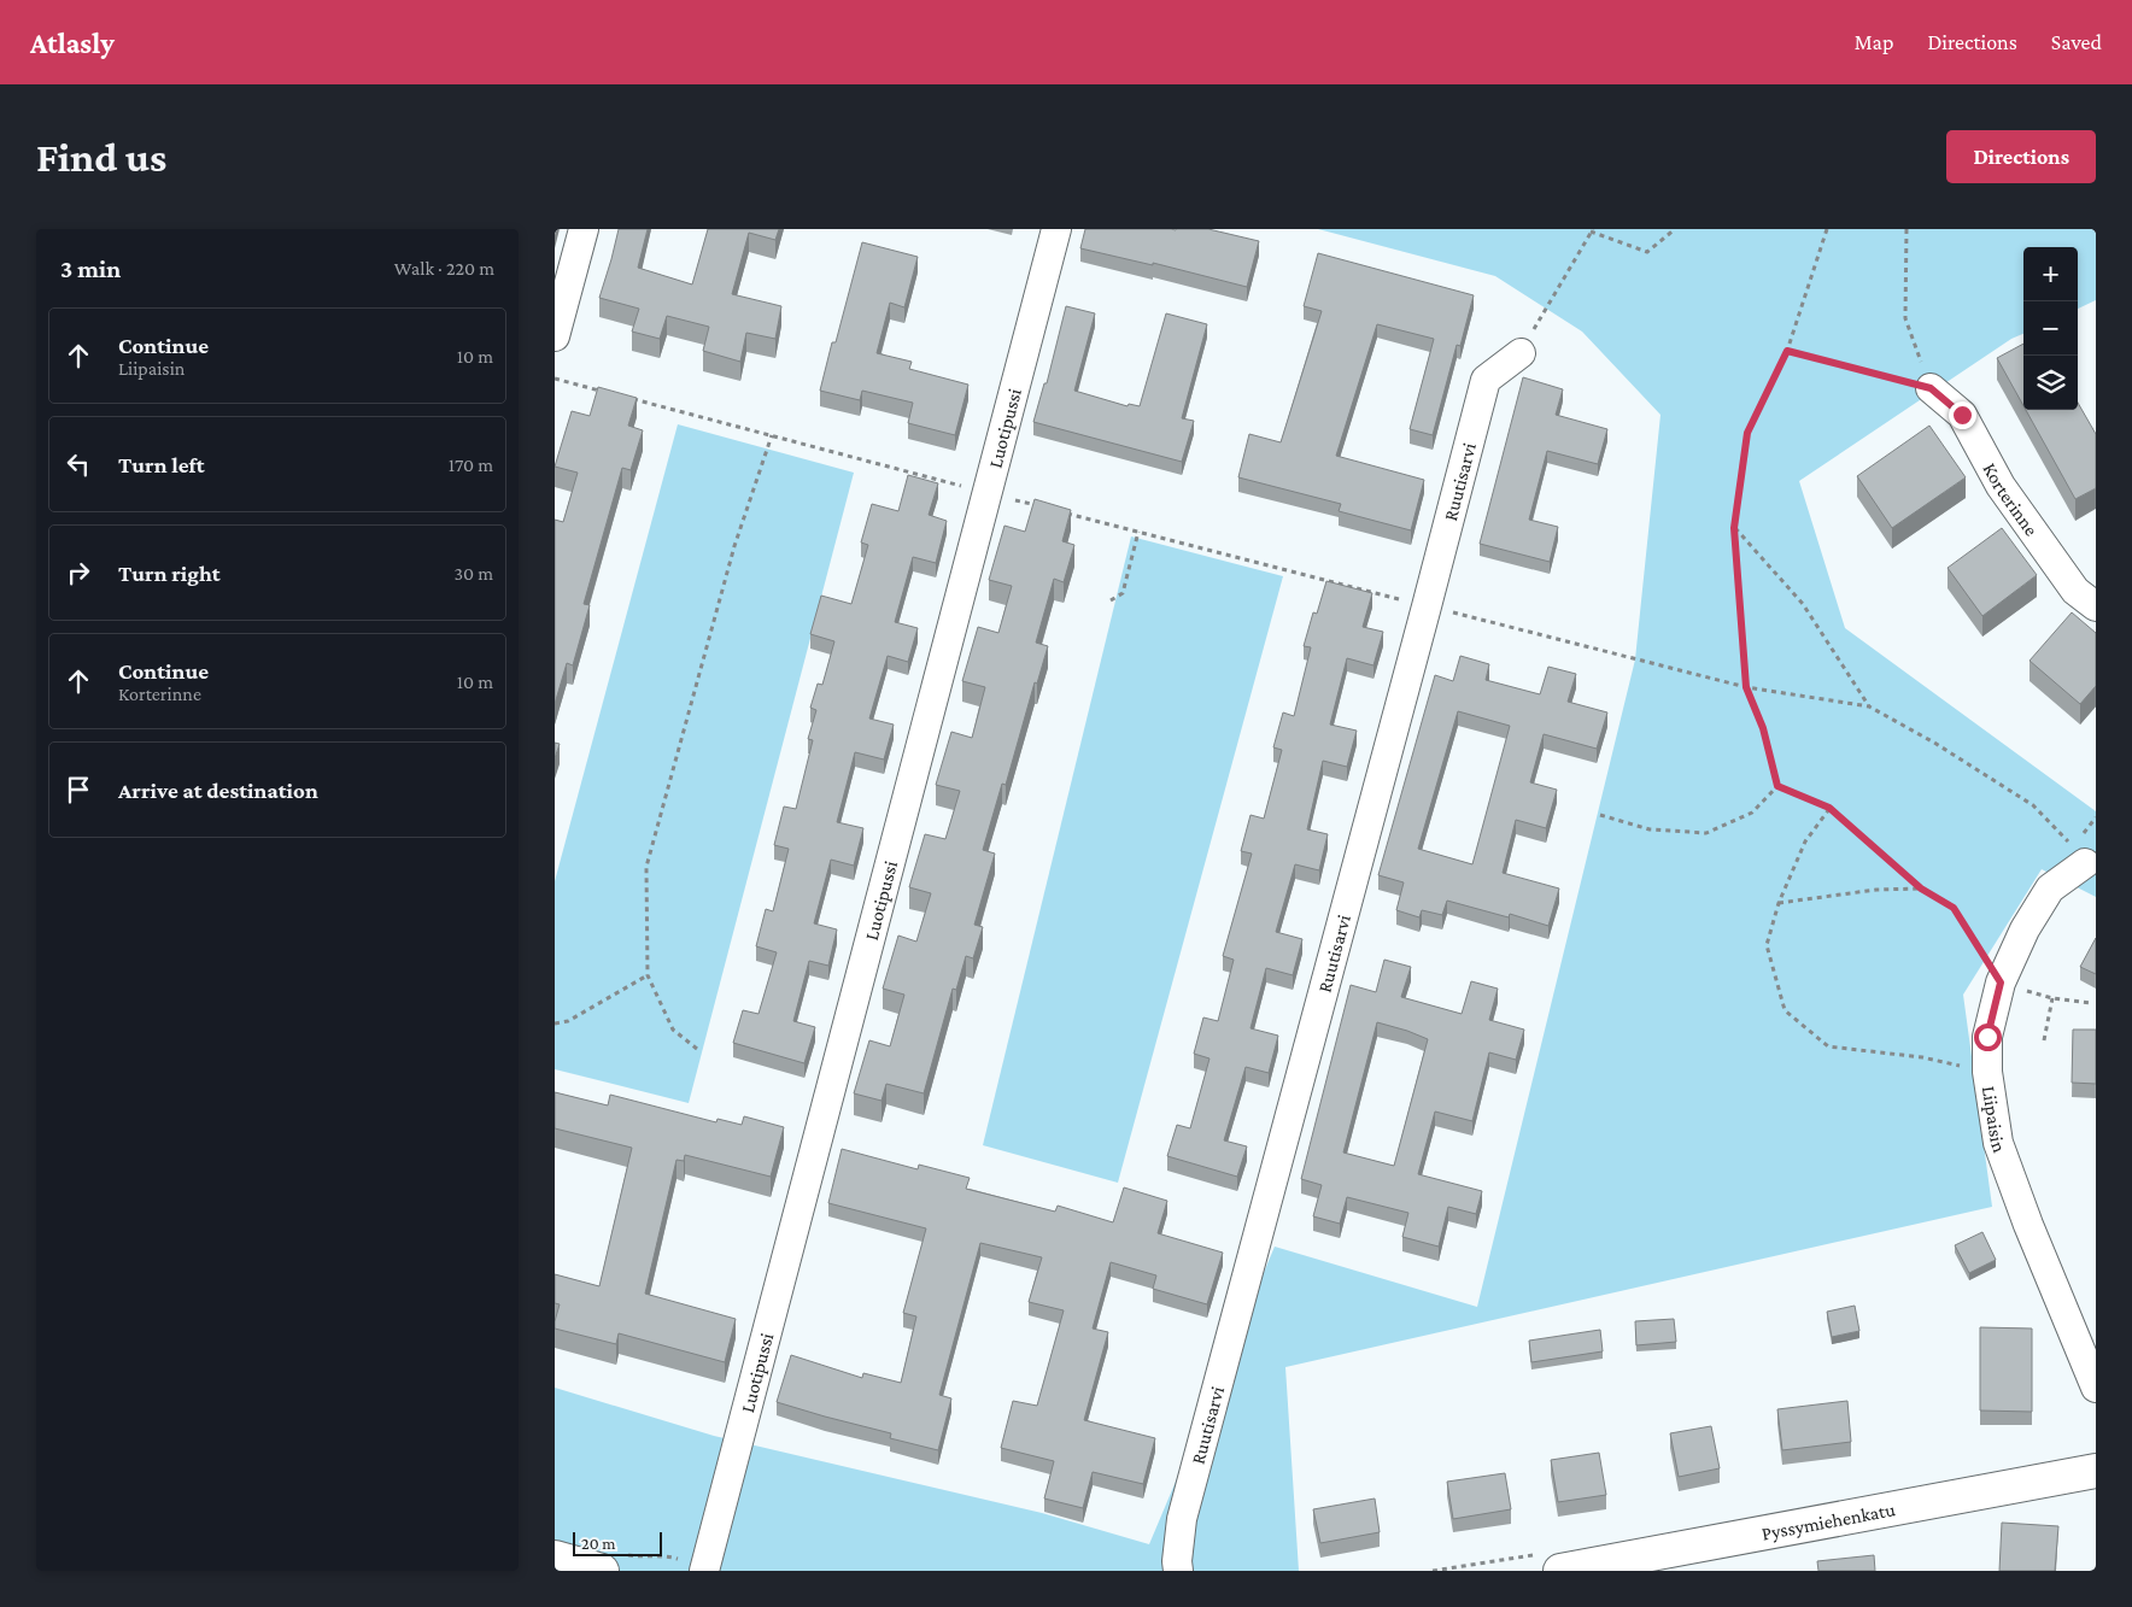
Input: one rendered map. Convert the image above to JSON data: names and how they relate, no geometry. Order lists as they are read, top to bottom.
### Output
{
  "streets": {
    "street": [
      "Luotipussi",
      "Ruutisarvi",
      "Korterinne",
      "Liipaisin",
      "Pyssymiehenkatu"
    ]
  },
  "scale_bar": "20 m",
  "page": {
    "header": "Atlasly",
    "nav": ["Map", "Directions", "Saved"],
    "buttons": "Directions",
    "title": "Find us",
    "heading": ["3 min", "Walk · 220 m"],
    "map_buttons": ["+", "−"],
    "list": [
      ["Continue", "Liipaisin", "10 m"],
      ["Turn left", "170 m"],
      ["Turn right", "30 m"],
      ["Continue", "Korterinne", "10 m"],
      "Arrive at destination"
    ],
    "scale": "20 m"
  }
}
